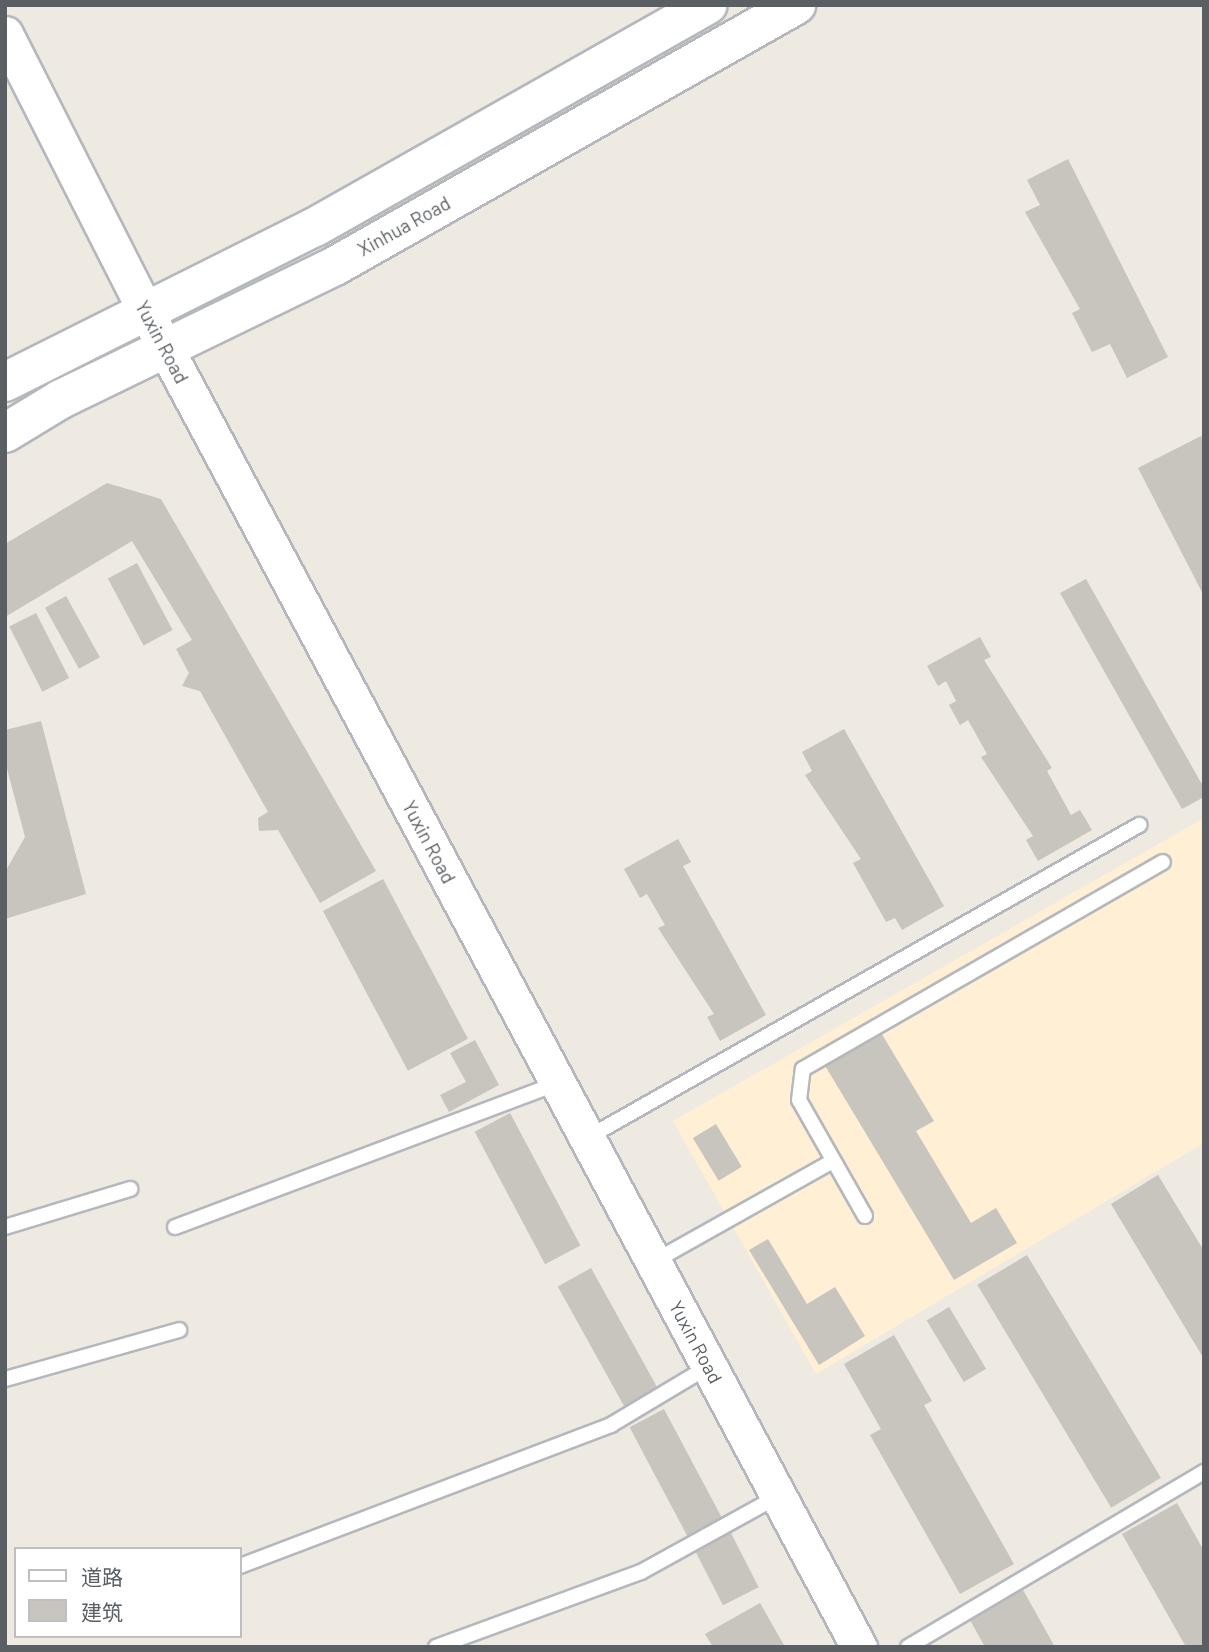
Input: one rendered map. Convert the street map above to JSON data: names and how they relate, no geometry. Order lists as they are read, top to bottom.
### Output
{
  "streets": {
    "main road": ["Xinhua Road"],
    "street": ["Yuxin Road"]
  },
  "crossings": [
    ["Xinhua Road", "Yuxin Road"]
  ],
  "legend": ["道路", "建筑"]
}
